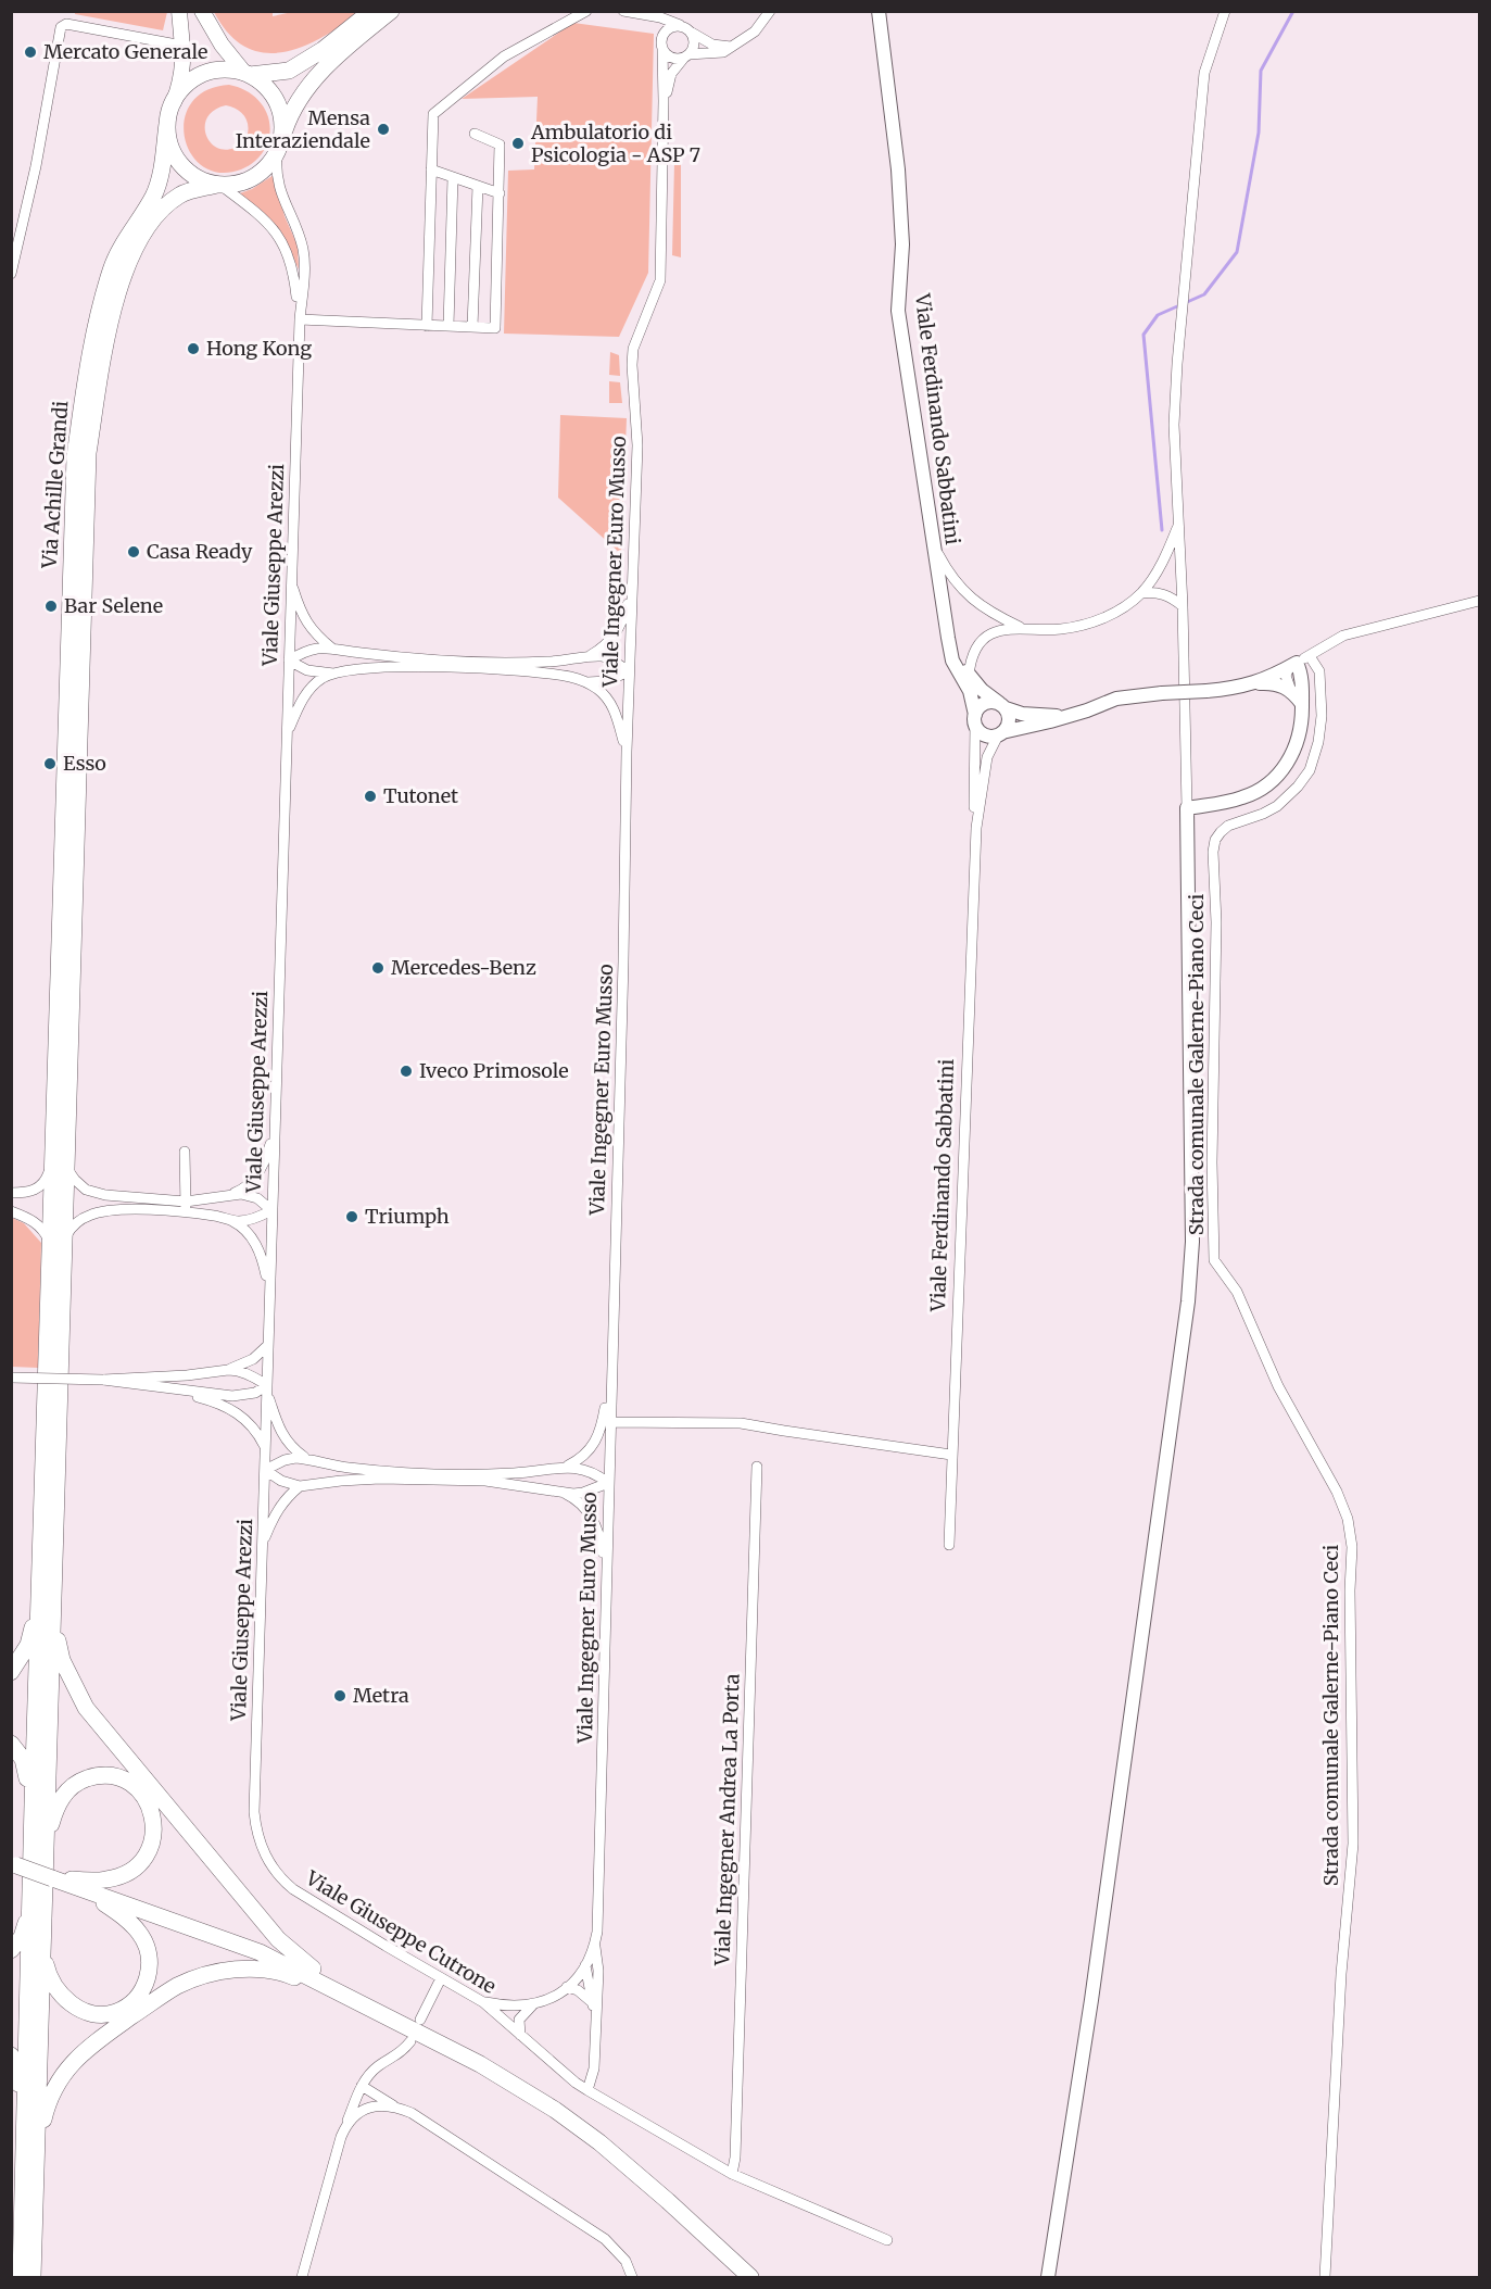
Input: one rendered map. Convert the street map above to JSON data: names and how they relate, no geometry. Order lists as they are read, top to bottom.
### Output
{
  "streets": {
    "main road": ["Via Achille Grandi"],
    "street": [
      "Viale Ferdinando Sabbatini",
      "Viale Ingegner Euro Musso",
      "Viale Giuseppe Arezzi",
      "Strada comunale Galerne-Piano Ceci",
      "Viale Ingegner Andrea La Porta",
      "Viale Giuseppe Cutrone"
    ]
  },
  "crossings": [
    ["Viale Ingegner Euro Musso", "Viale Giuseppe Cutrone"],
    ["Viale Giuseppe Arezzi", "Viale Giuseppe Cutrone"],
    ["Viale Ingegner Andrea La Porta", "Viale Giuseppe Cutrone"]
  ],
  "places": [
    "Mercato Generale",
    "Mensa Interaziendale",
    "Ambulatorio di Psicologia - ASP 7",
    "Hong Kong",
    "Casa Ready",
    "Bar Selene",
    "Esso",
    "Tutonet",
    "Mercedes-Benz",
    "Iveco Primosole",
    "Triumph",
    "Metra"
  ]
}
